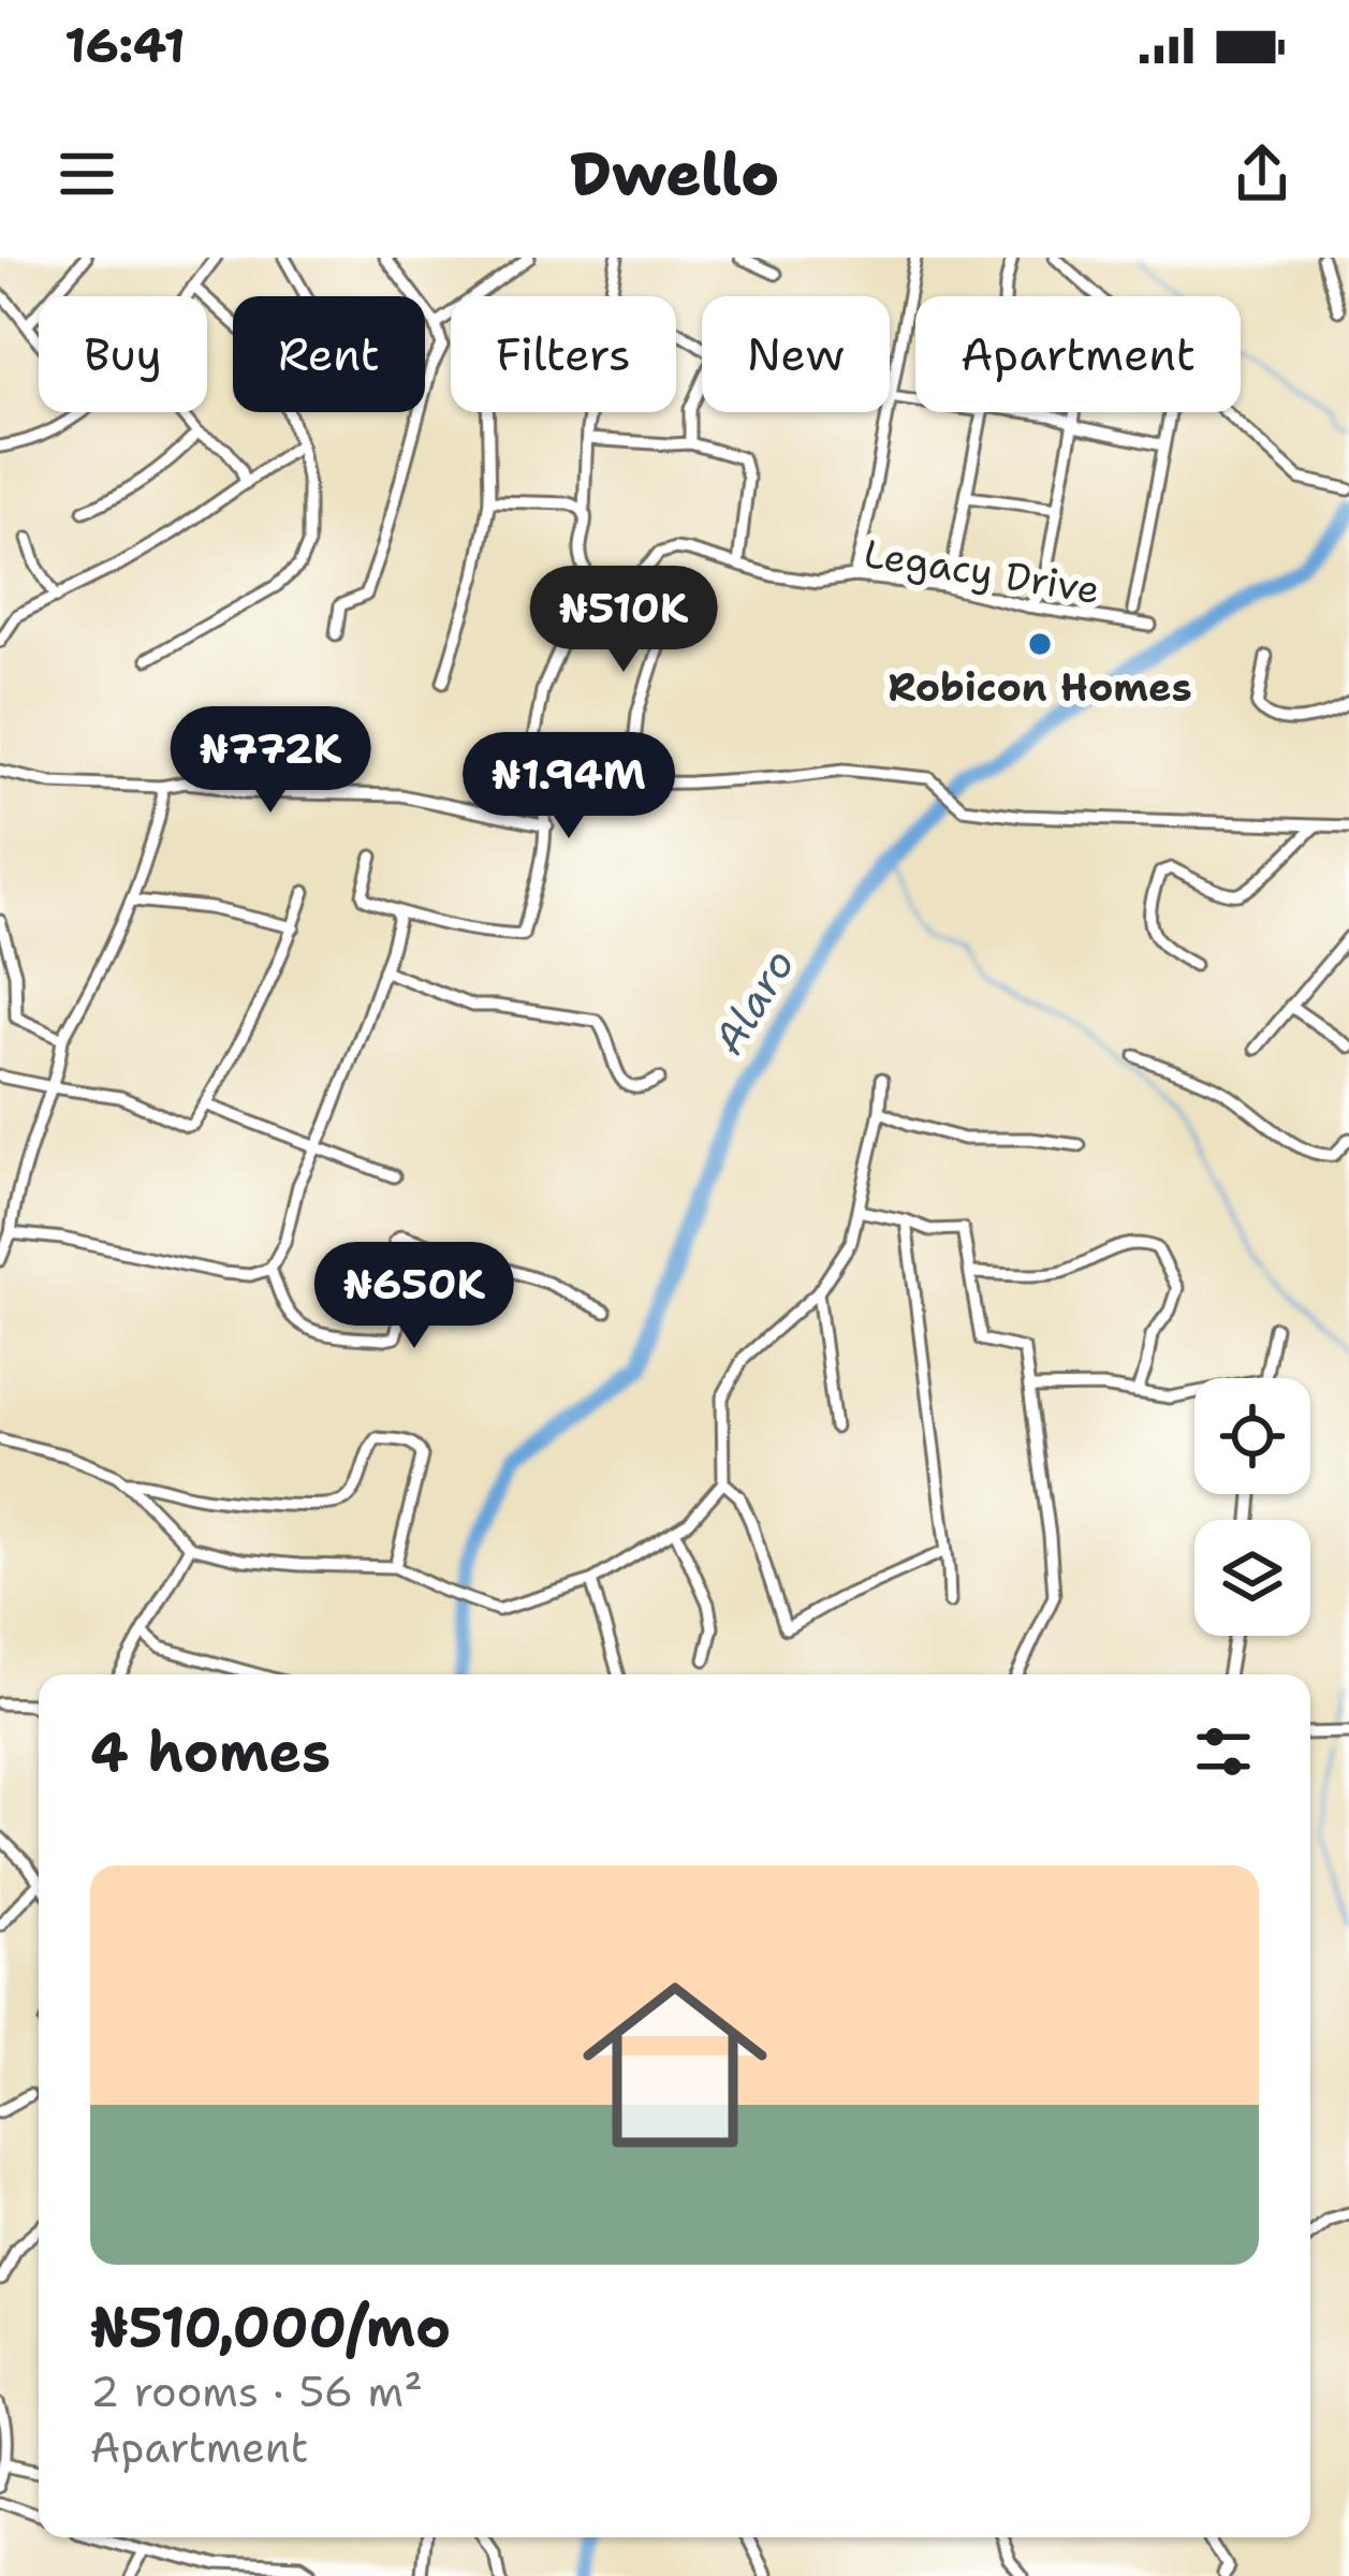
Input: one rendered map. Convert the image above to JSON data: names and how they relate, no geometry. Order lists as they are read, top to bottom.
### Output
{
  "streets": {
    "street": ["Legacy Drive"]
  },
  "water": ["Alaro"],
  "places": ["Robicon Homes"],
  "page": {
    "status": "16:41",
    "header": "Dwello",
    "chip": [
      "Buy",
      "Rent",
      "Filters",
      "New",
      "Apartment"
    ],
    "price": [
      "₦510K",
      "₦772K",
      "₦1.94M",
      "₦650K"
    ],
    "heading": "4 homes",
    "list": [
      {
        "name": "₦510,000/mo",
        "note": "2 rooms · 56 m² · Apartment"
      }
    ]
  }
}
